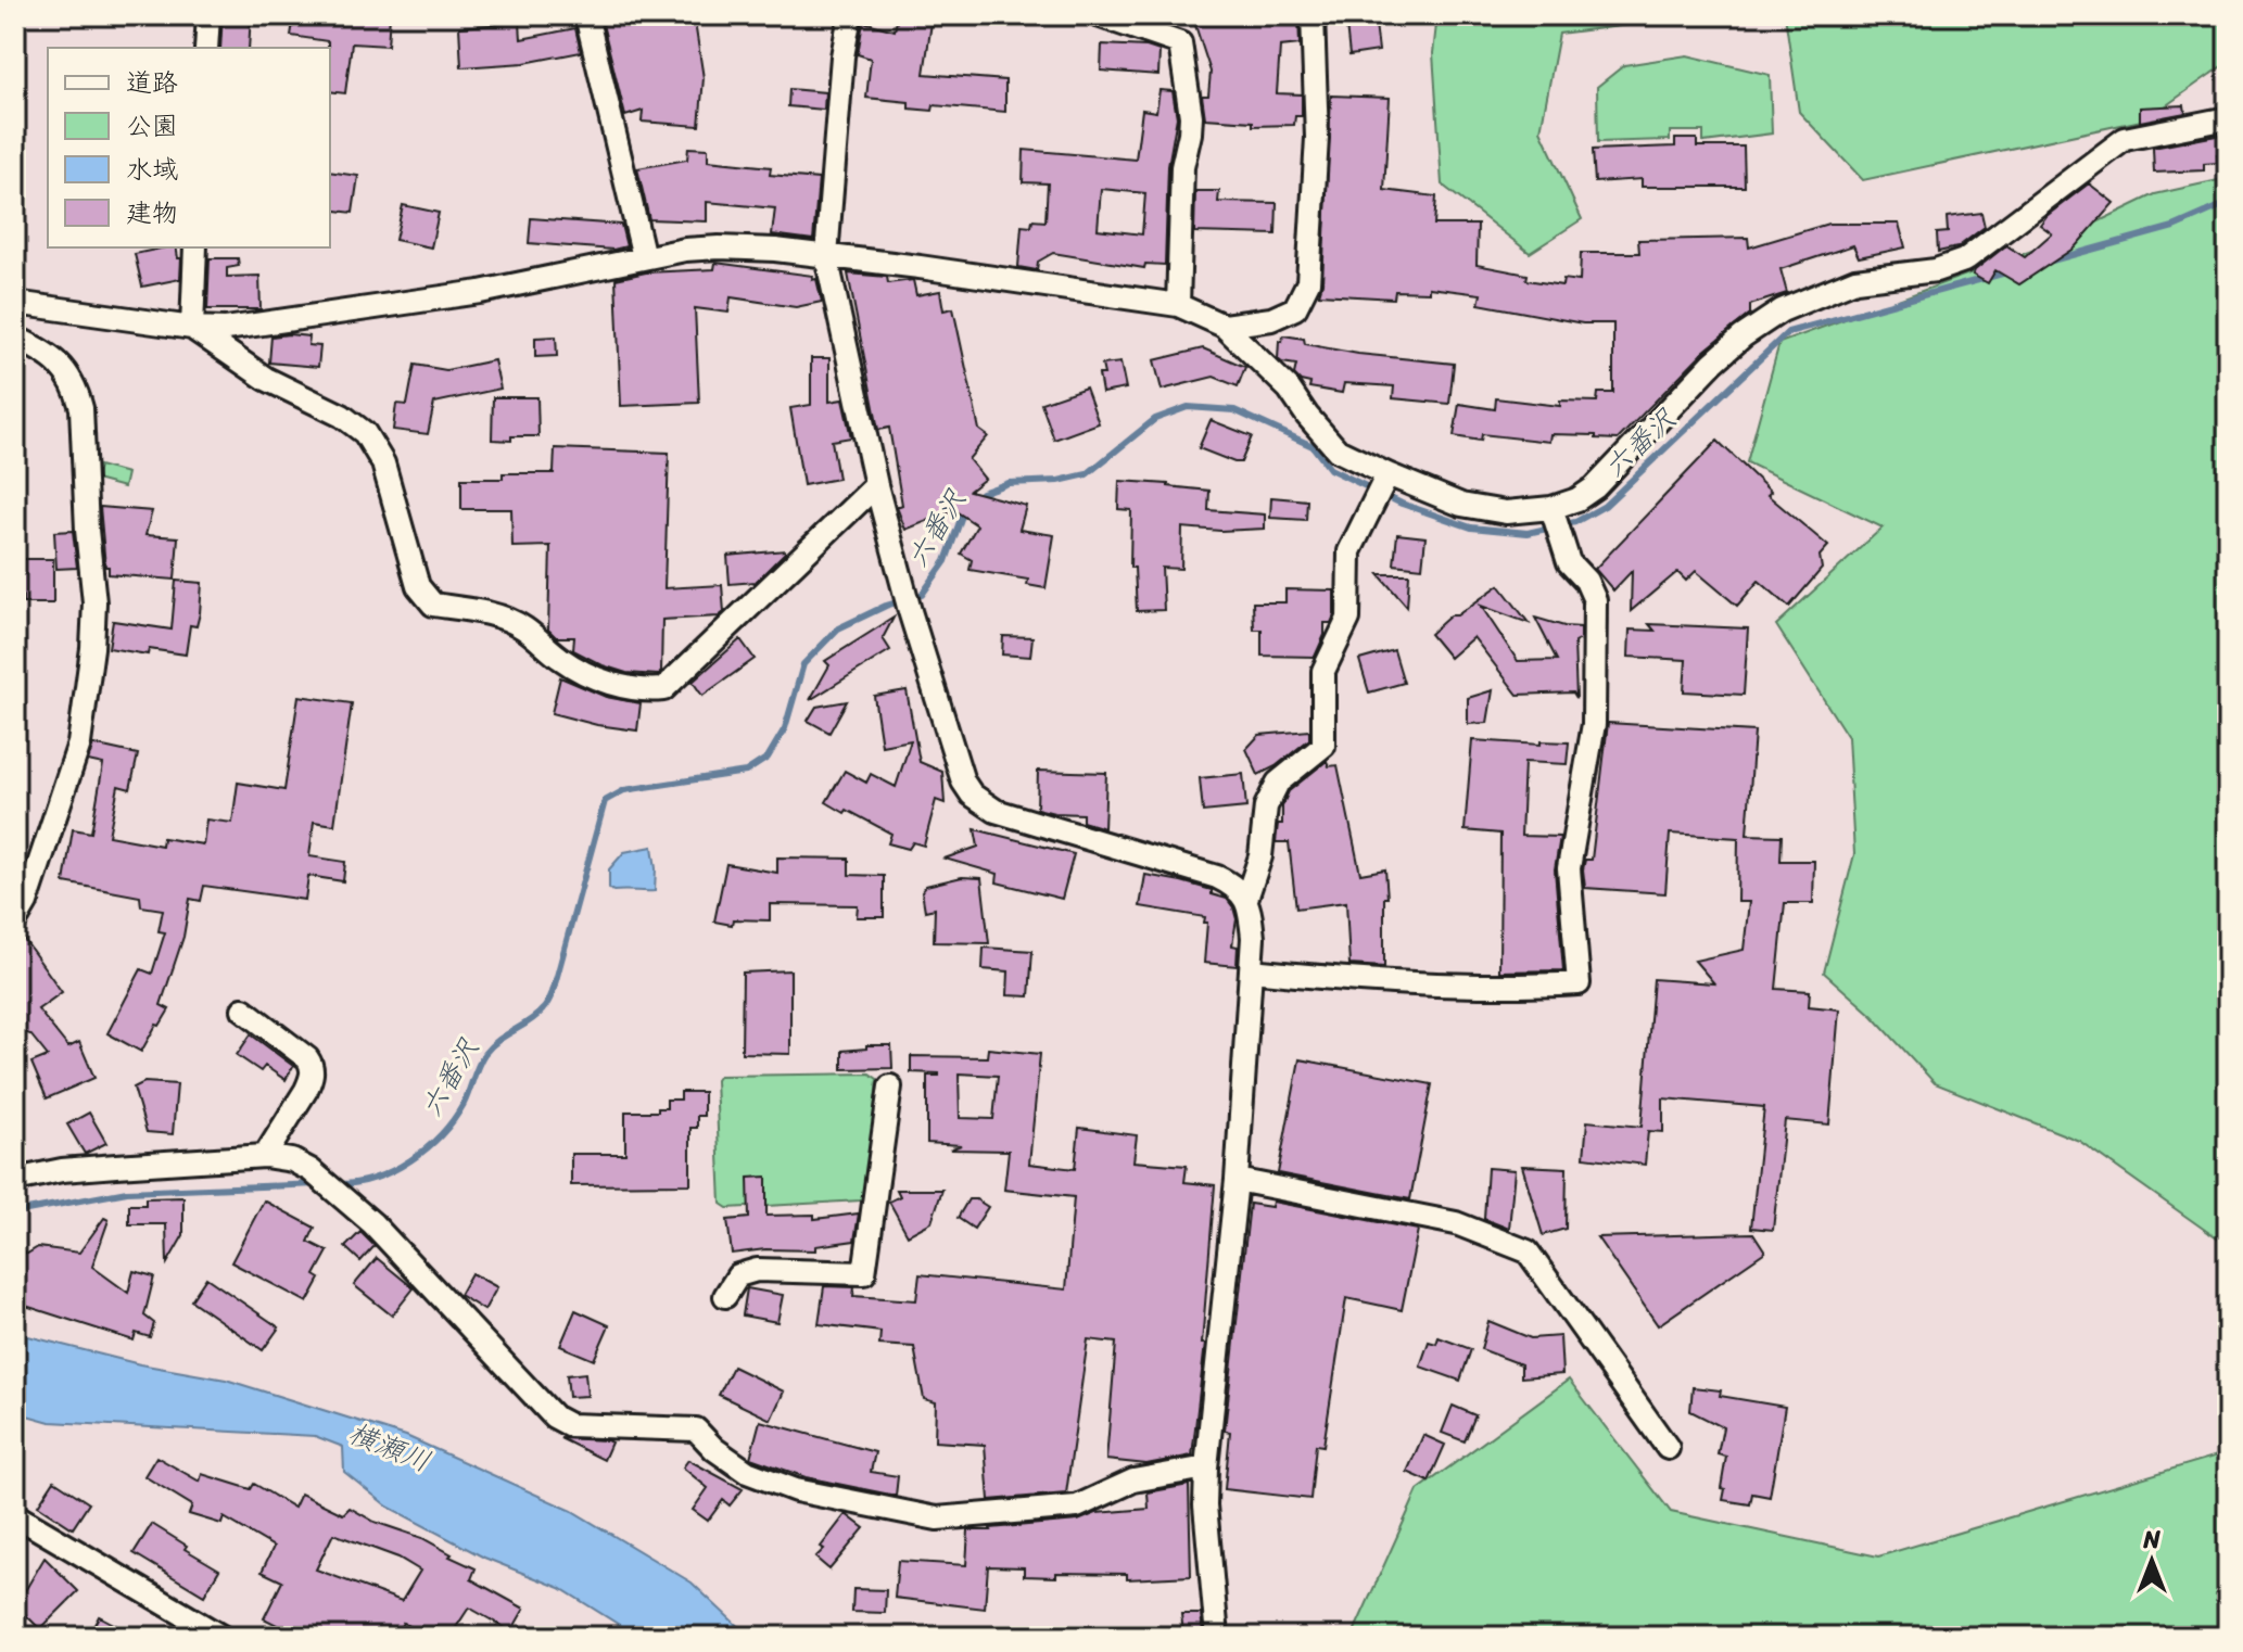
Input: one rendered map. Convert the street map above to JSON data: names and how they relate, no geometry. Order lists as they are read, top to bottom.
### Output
{
  "water": ["六番沢", "横瀬川"],
  "legend": [
    "道路",
    "公園",
    "水域",
    "建物"
  ],
  "north": "top"
}
